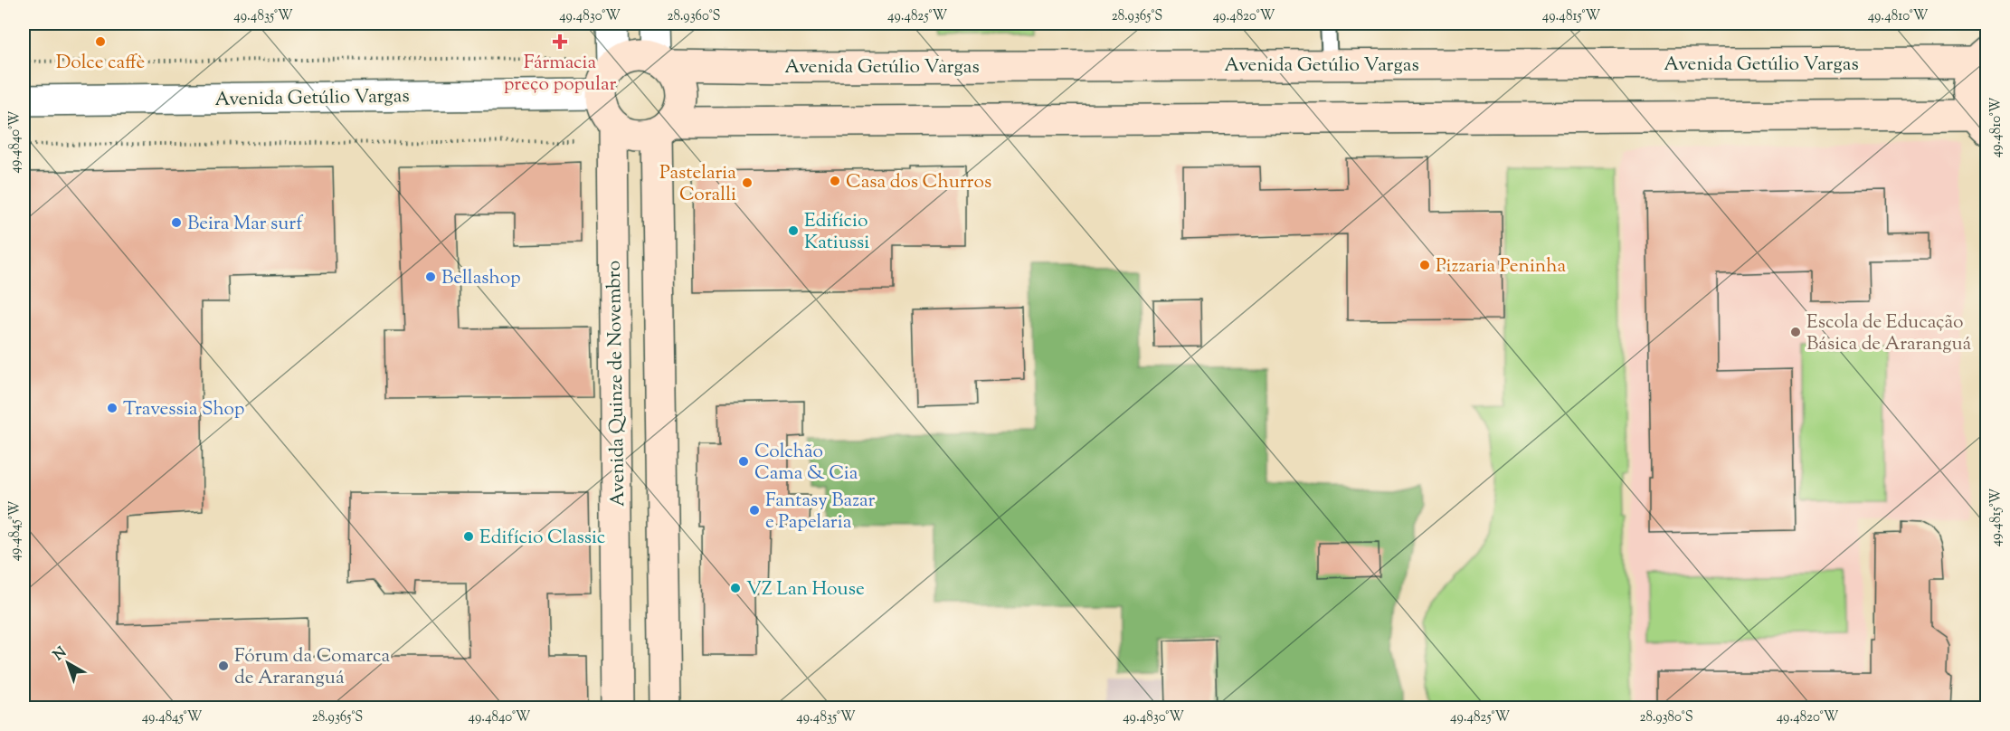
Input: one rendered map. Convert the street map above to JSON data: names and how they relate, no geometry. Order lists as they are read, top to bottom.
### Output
{
  "streets": {
    "main road": ["Avenida Getúlio Vargas", "Avenida Quinze de Novembro"]
  },
  "crossings": [
    ["Avenida Getúlio Vargas", "Avenida Quinze de Novembro"]
  ],
  "places": {
    "other": [
      "Dolce caffè",
      "Casa dos Churros",
      "Pastelaria Coralli",
      "Beira Mar surf",
      "Edifício Katiussi",
      "Pizzaria Peninha",
      "Bellashop",
      "Escola de Educação Básica de Araranguá",
      "Travessia Shop",
      "Colchão Cama & Cia",
      "Fantasy Bazar e Papelaria",
      "Edifício Classic",
      "VZ Lan House",
      "Fórum da Comarca de Araranguá"
    ],
    "health": ["Fármacia preço popular"]
  },
  "north": "top left",
  "coordinates": [
    "49.4835°W",
    "49.4830°W",
    "28.9360°S",
    "49.4825°W",
    "28.9365°S",
    "49.4820°W",
    "49.4815°W",
    "49.4810°W",
    "49.4840°W",
    "49.4845°W",
    "28.9380°S"
  ]
}
